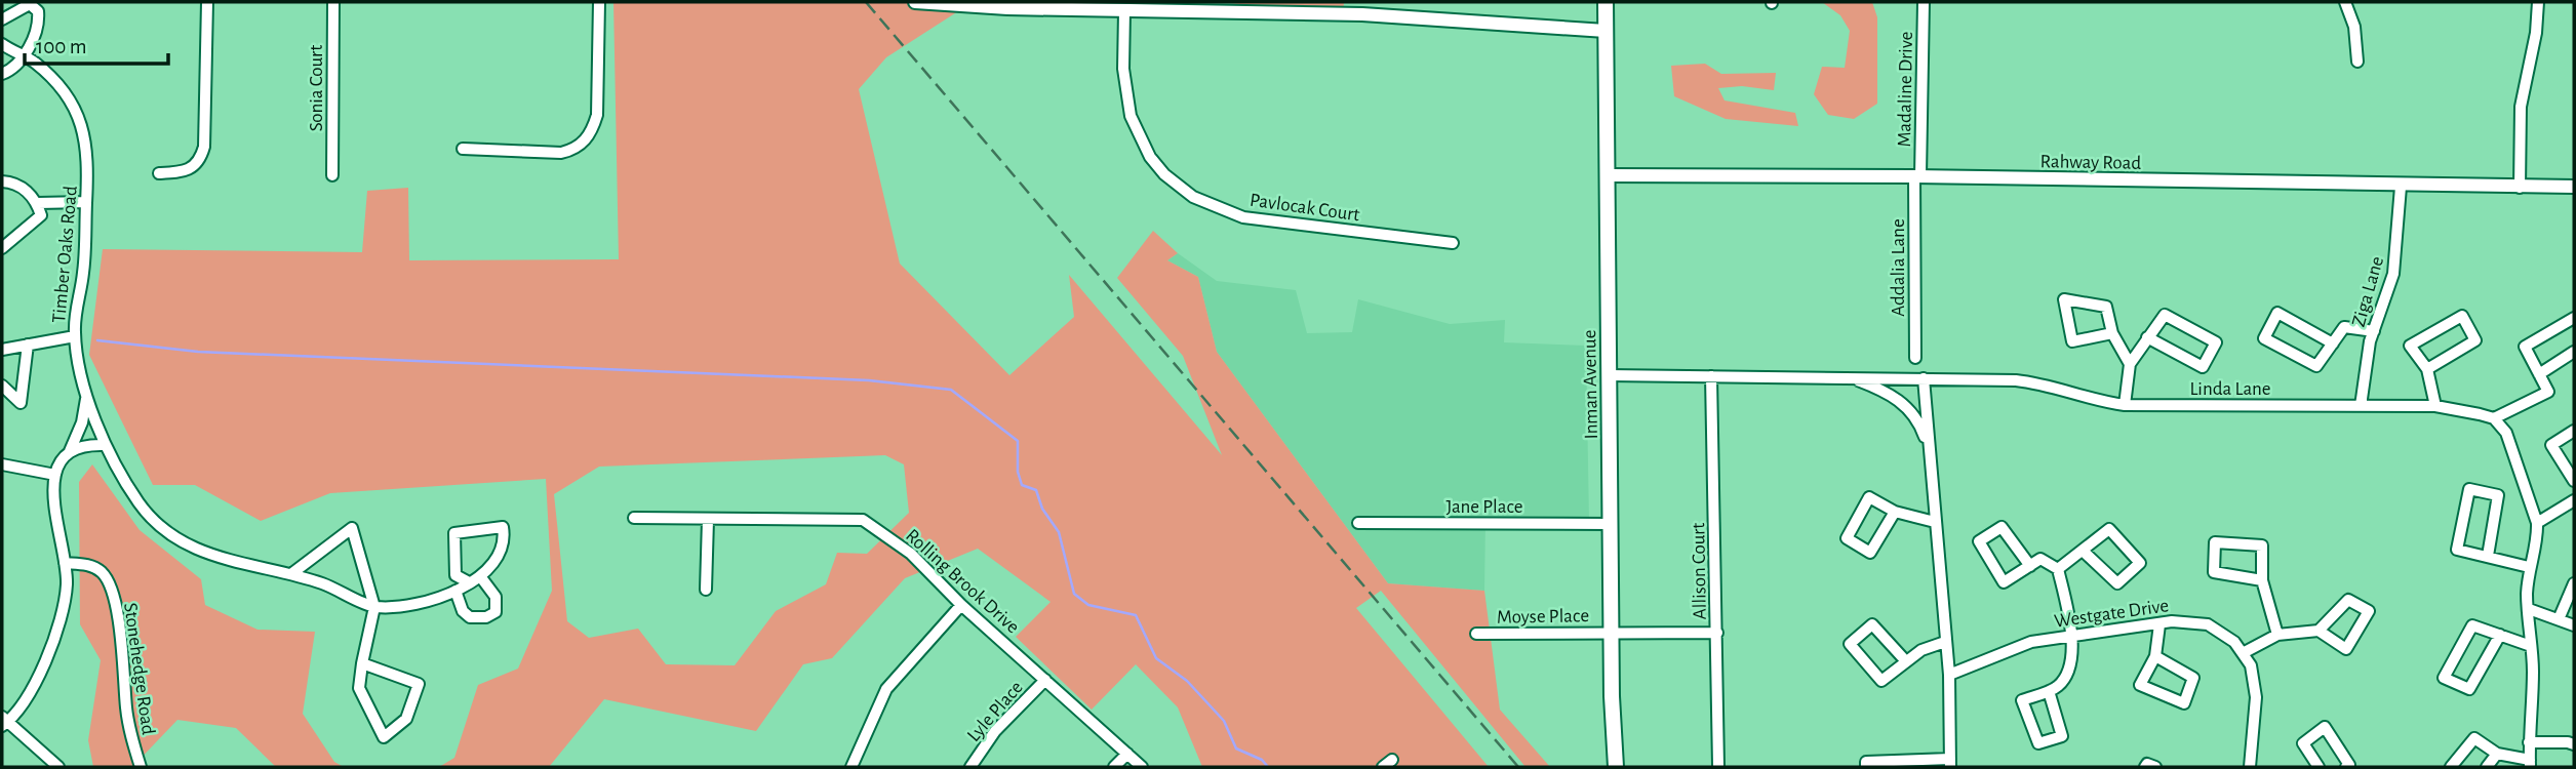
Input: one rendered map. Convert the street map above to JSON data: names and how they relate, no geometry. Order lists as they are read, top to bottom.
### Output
{
  "streets": {
    "main road": ["Inman Avenue"],
    "street": [
      "Sonia Court",
      "Madaline Drive",
      "Rahway Road",
      "Pavlocak Court",
      "Timber Oaks Road",
      "Addalia Lane",
      "Ziga Lane",
      "Linda Lane",
      "Jane Place",
      "Allison Court",
      "Rolling Brook Drive",
      "Westgate Drive",
      "Moyse Place",
      "Stonehedge Road",
      "Lyle Place"
    ]
  },
  "crossings": [
    ["Madaline Drive", "Rahway Road"],
    ["Madaline Drive", "Addalia Lane"],
    ["Rahway Road", "Addalia Lane"],
    ["Rahway Road", "Ziga Lane"],
    ["Rahway Road", "Inman Avenue"],
    ["Ziga Lane", "Linda Lane"],
    ["Inman Avenue", "Linda Lane"],
    ["Inman Avenue", "Jane Place"],
    ["Inman Avenue", "Moyse Place"],
    ["Linda Lane", "Allison Court"],
    ["Allison Court", "Moyse Place"],
    ["Rolling Brook Drive", "Lyle Place"]
  ],
  "scale_bar": "100 m"
}
